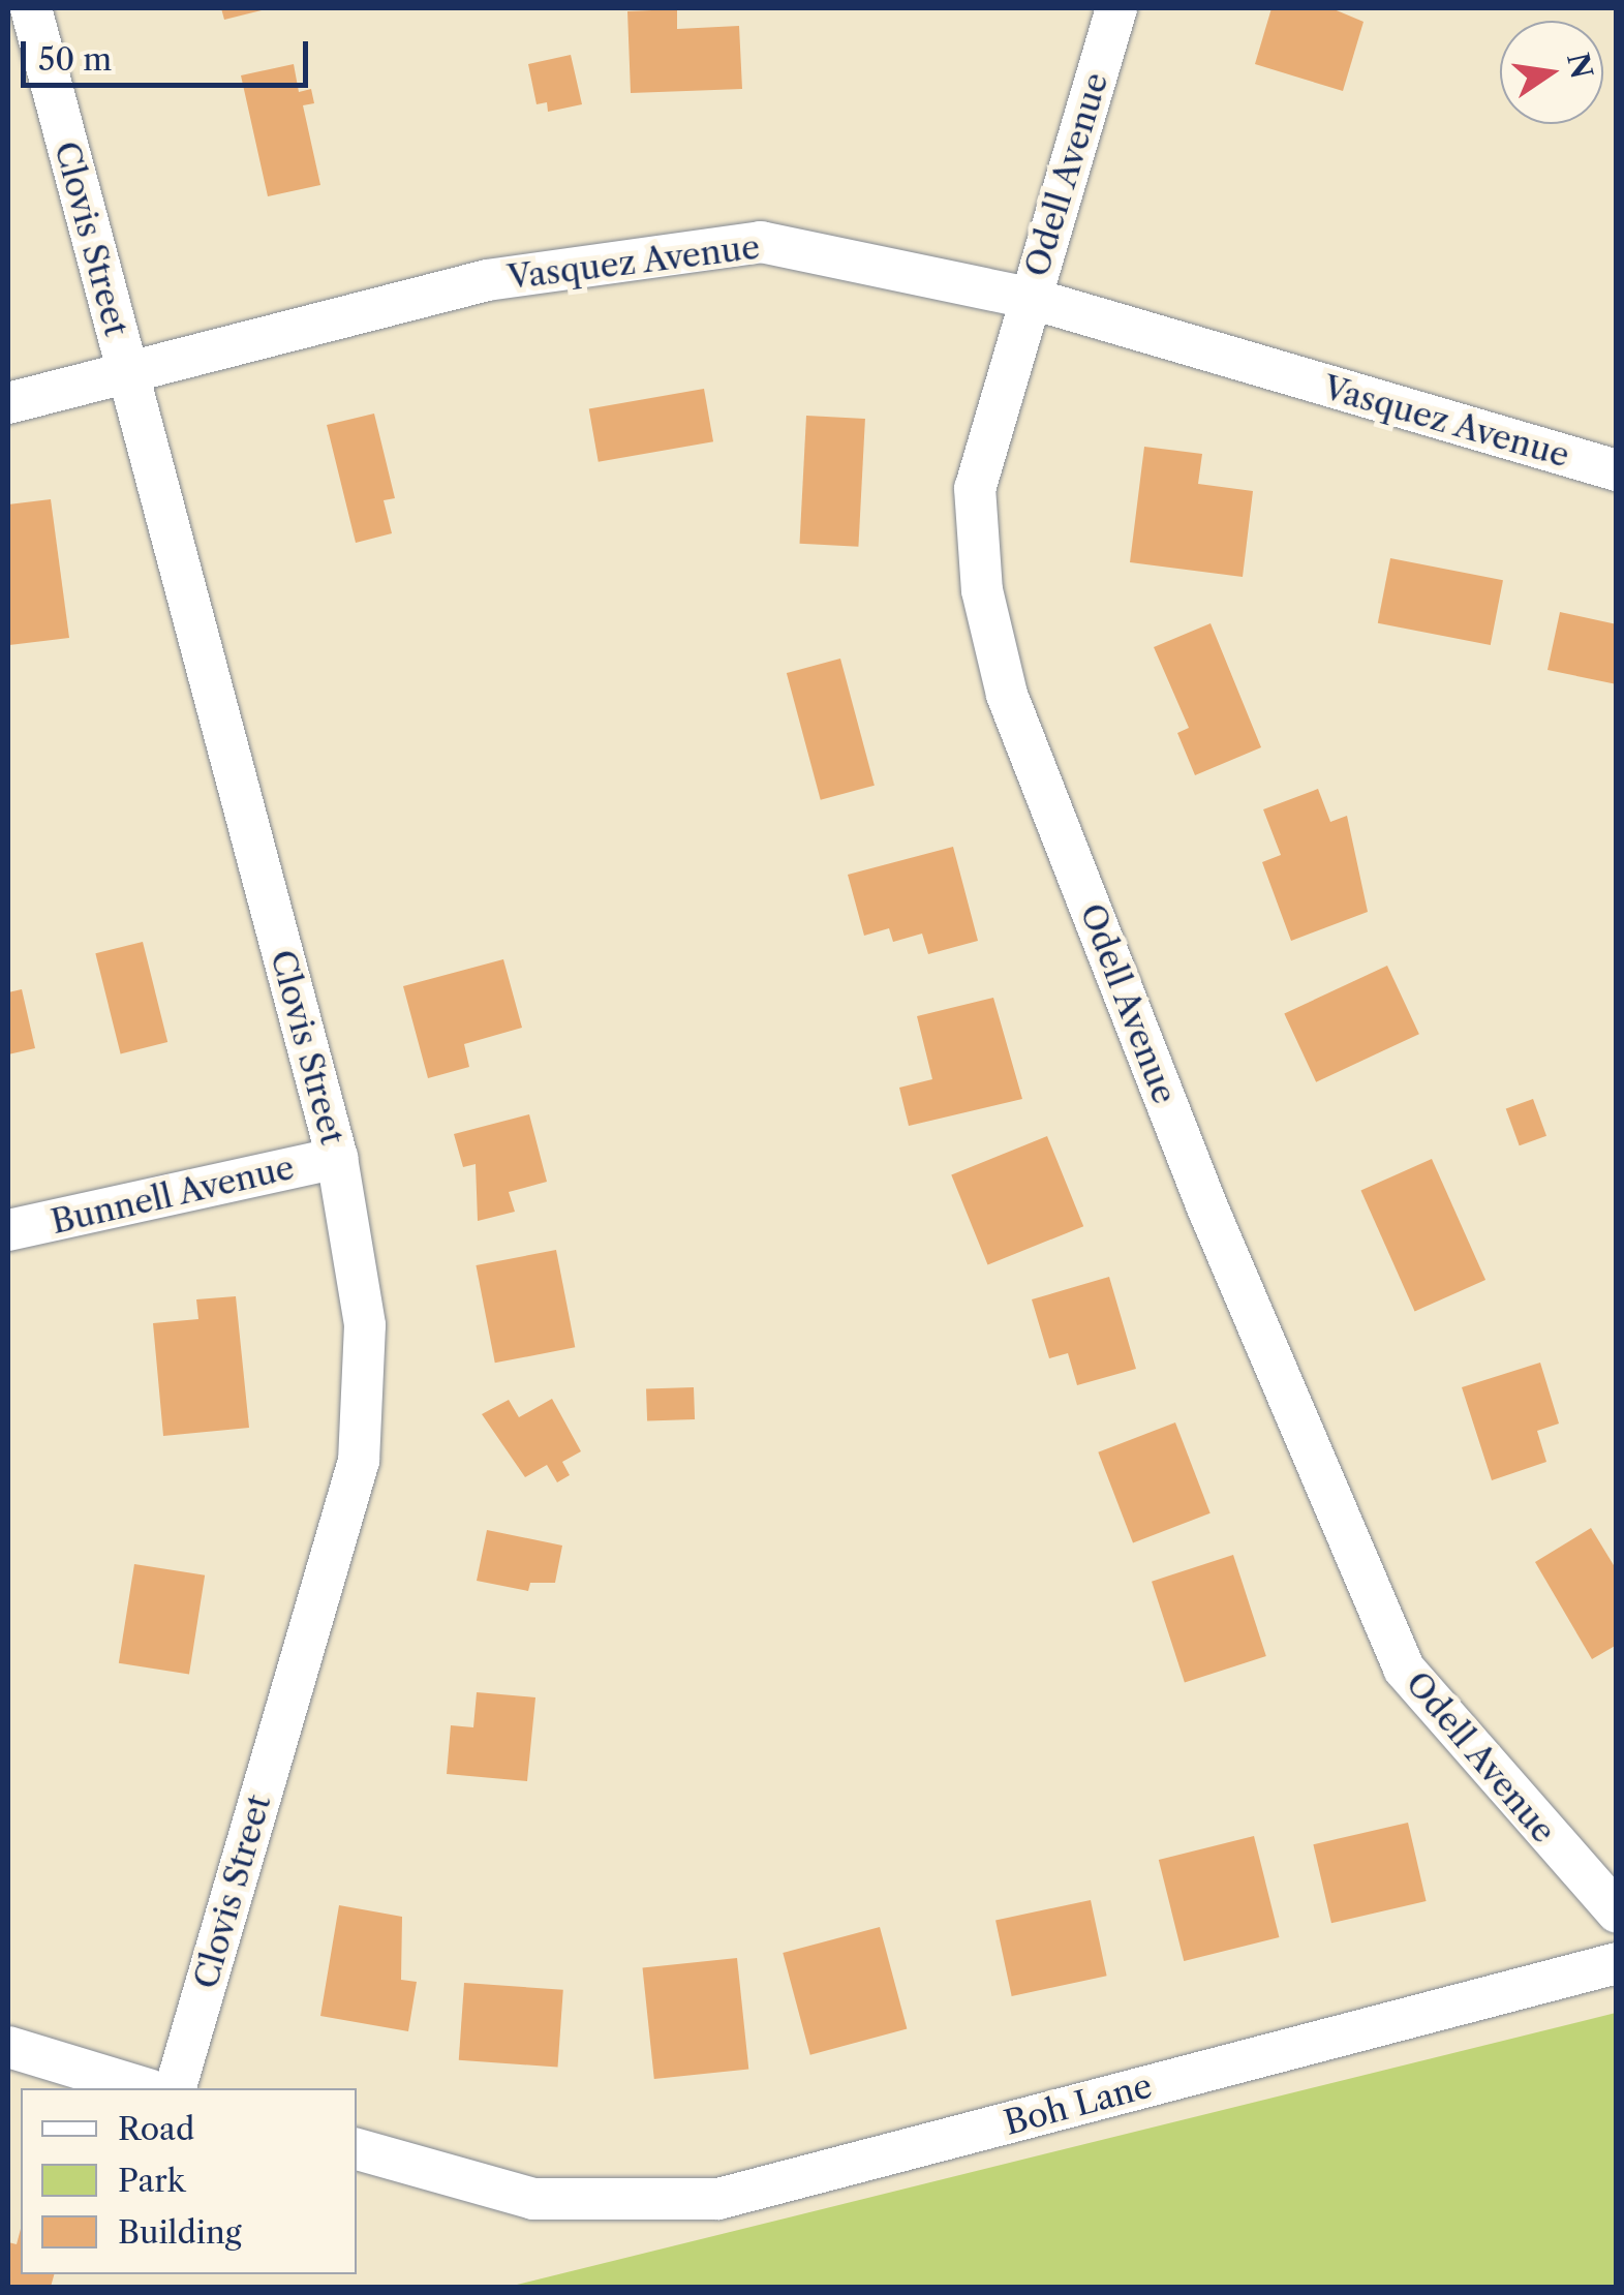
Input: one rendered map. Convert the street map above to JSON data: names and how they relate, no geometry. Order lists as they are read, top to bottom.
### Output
{
  "streets": {
    "street": [
      "Odell Avenue",
      "Clovis Street",
      "Vasquez Avenue",
      "Bunnell Avenue",
      "Boh Lane"
    ]
  },
  "crossings": [
    ["Odell Avenue", "Vasquez Avenue"],
    ["Clovis Street", "Vasquez Avenue"],
    ["Clovis Street", "Bunnell Avenue"]
  ],
  "legend": ["Road", "Park", "Building"],
  "scale_bar": "50 m",
  "north": "right"
}
